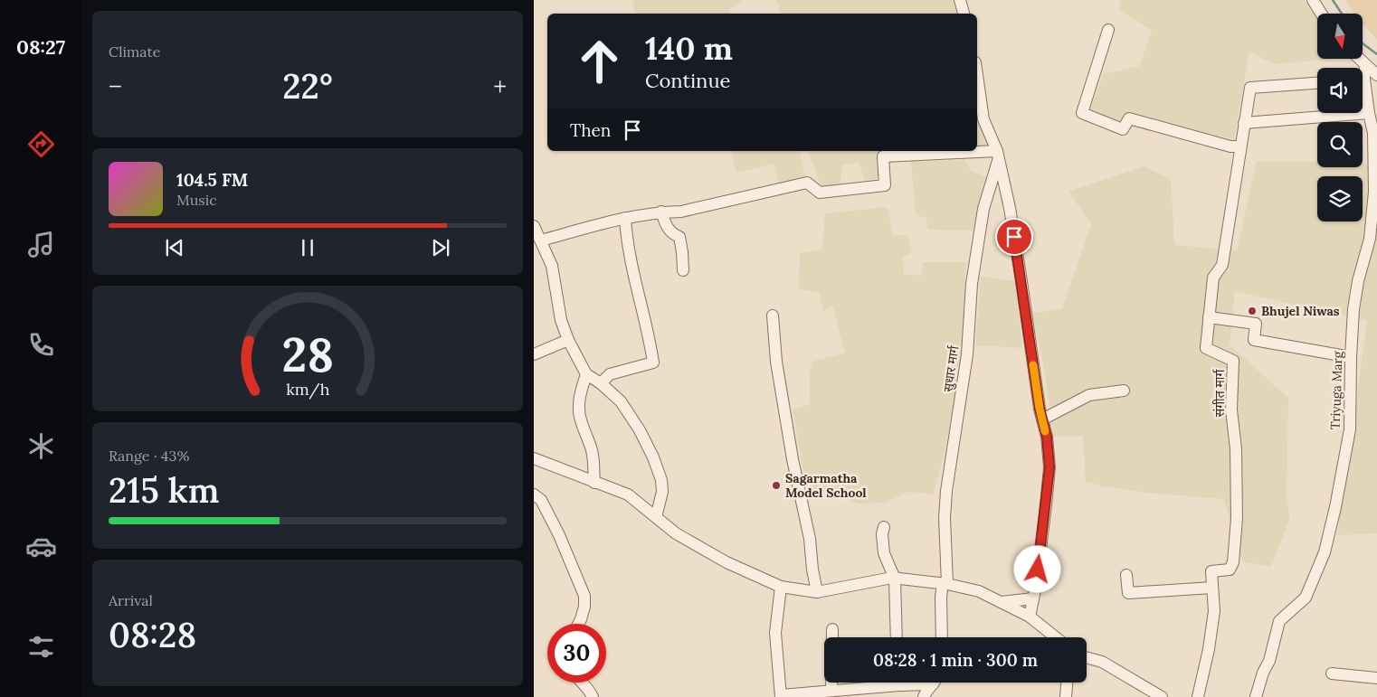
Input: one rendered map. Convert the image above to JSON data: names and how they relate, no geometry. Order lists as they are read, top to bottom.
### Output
{
  "streets": {
    "street": ["सुधार मार्ग", "Triyuga Marg", "संगीत मार्ग"]
  },
  "places": ["Bhujel Niwas", "Sagarmatha Model School"],
  "north": "bottom",
  "page": {
    "tabs": "08:27",
    "tile": [
      "Climate",
      ["Range · 43%", "215 km"],
      ["Arrival", "08:28"]
    ],
    "turn": ["140 m", "Continue"],
    "heat": ["−", "22°", "+"],
    "then": "Then",
    "song": ["104.5 FM", "Music"],
    "limit": "30",
    "trip": "08:28 · 1 min · 300 m",
    "gauge": ["28", "km/h"]
  }
}
